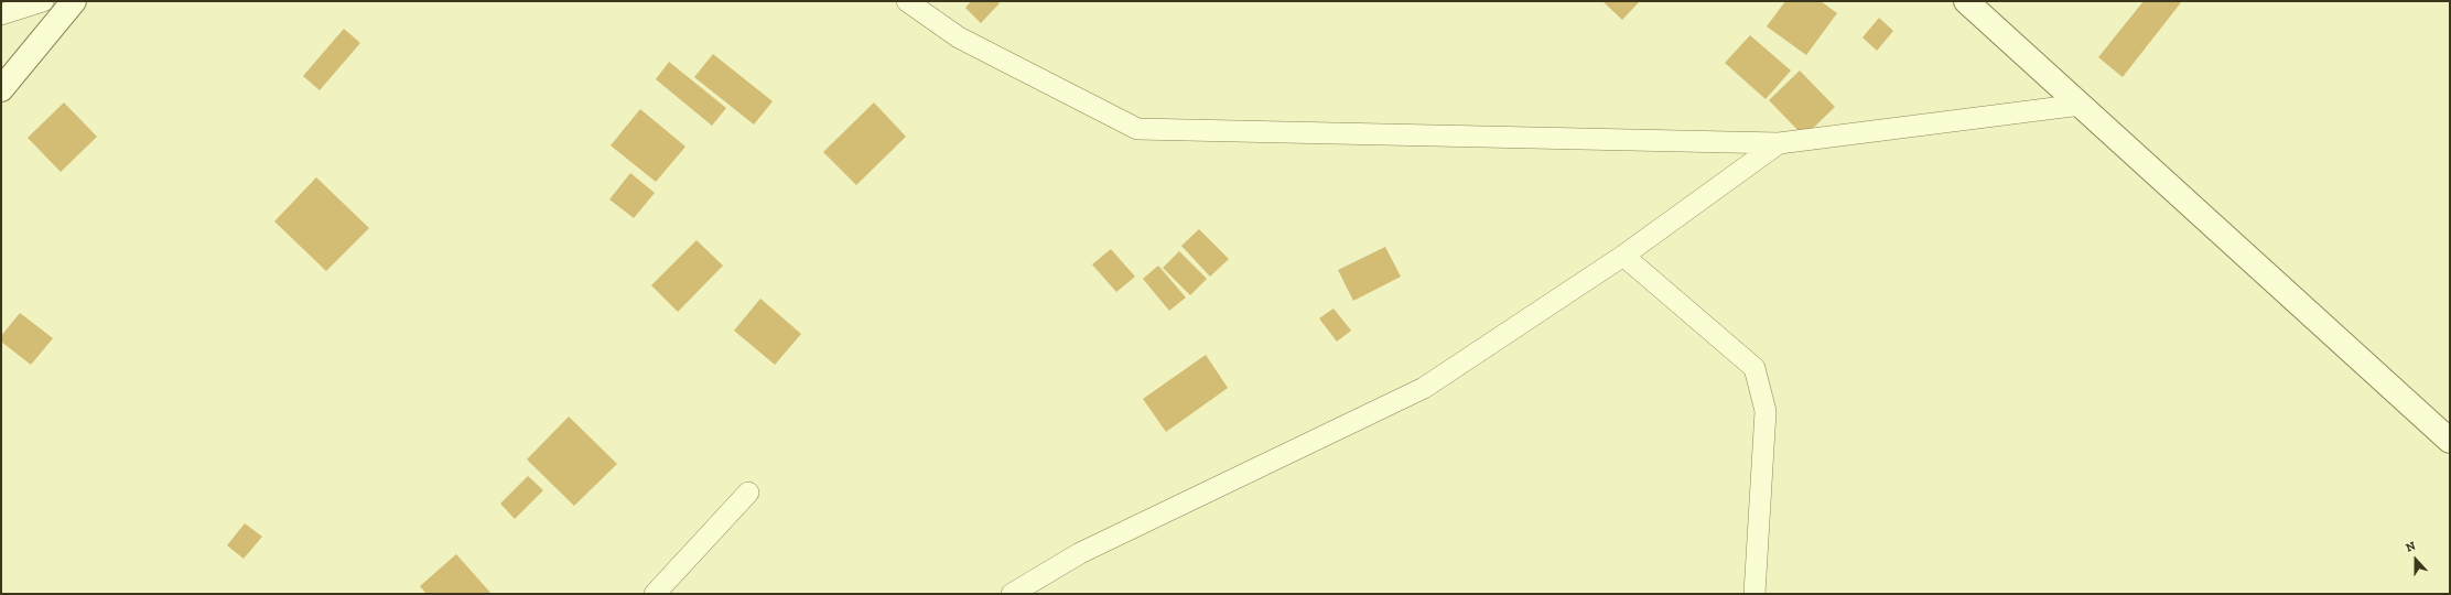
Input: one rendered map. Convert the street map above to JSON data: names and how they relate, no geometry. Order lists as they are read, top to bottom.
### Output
{
  "north": "top"
}
